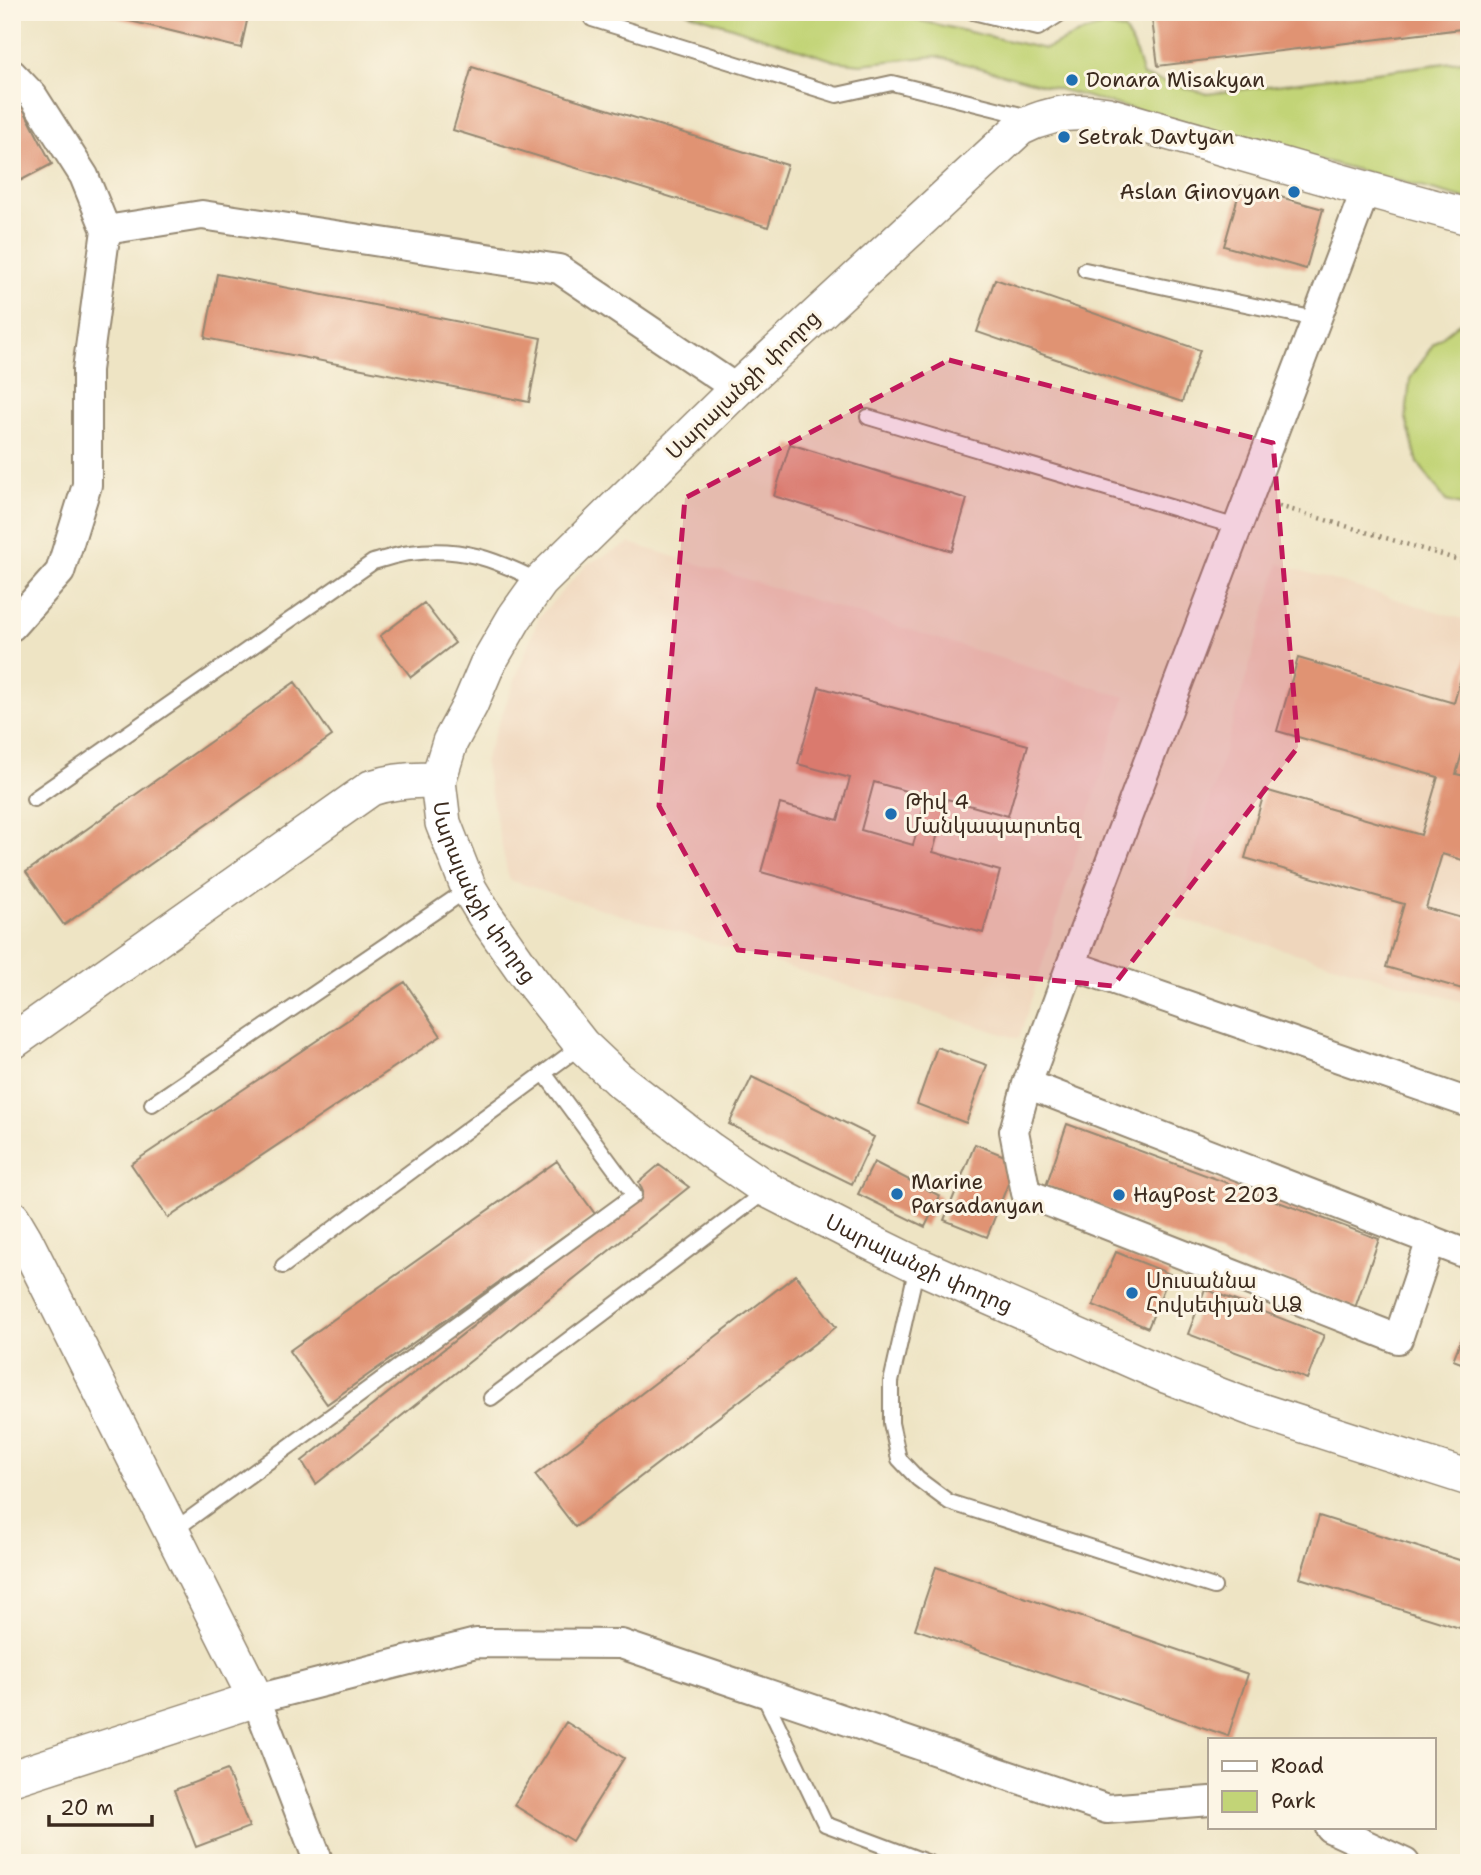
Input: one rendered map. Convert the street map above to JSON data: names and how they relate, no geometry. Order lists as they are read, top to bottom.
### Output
{
  "streets": {
    "street": ["Սարալանջի փողոց"]
  },
  "places": [
    "Donara Misakyan",
    "Setrak Davtyan",
    "Aslan Ginovyan",
    "Թիվ 4 Մանկապարտեզ",
    "Marine Parsadanyan",
    "HayPost 2203",
    "Սուսաննա Հովսեփյան ԱՁ"
  ],
  "legend": ["Road", "Park"],
  "scale_bar": "20 m"
}
